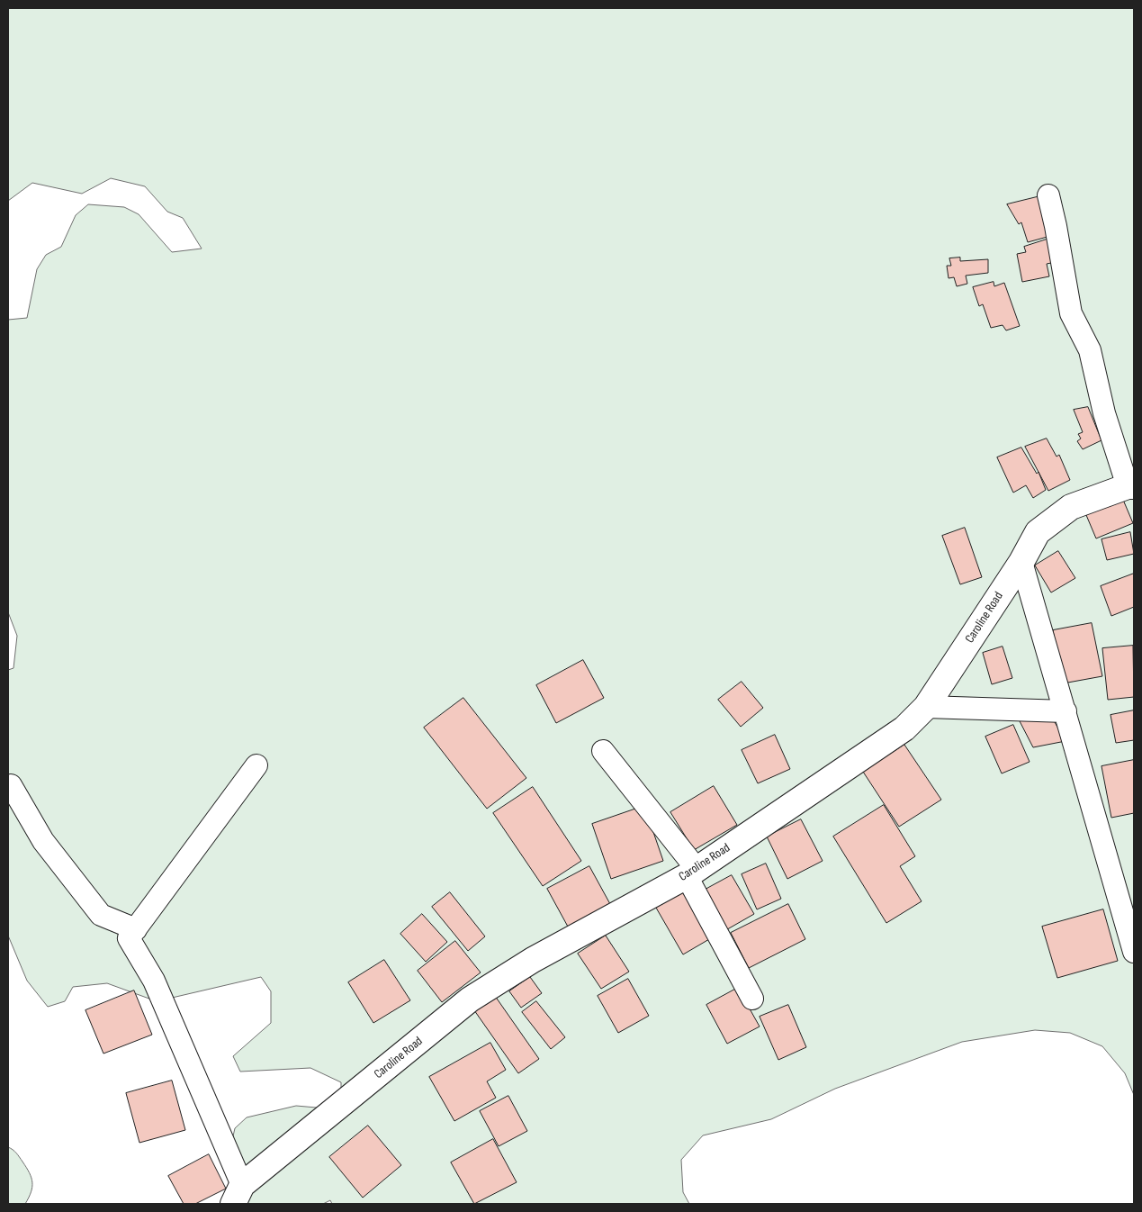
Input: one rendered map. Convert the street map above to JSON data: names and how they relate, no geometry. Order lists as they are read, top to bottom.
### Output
{
  "streets": {
    "main road": ["Caroline Road"]
  }
}
